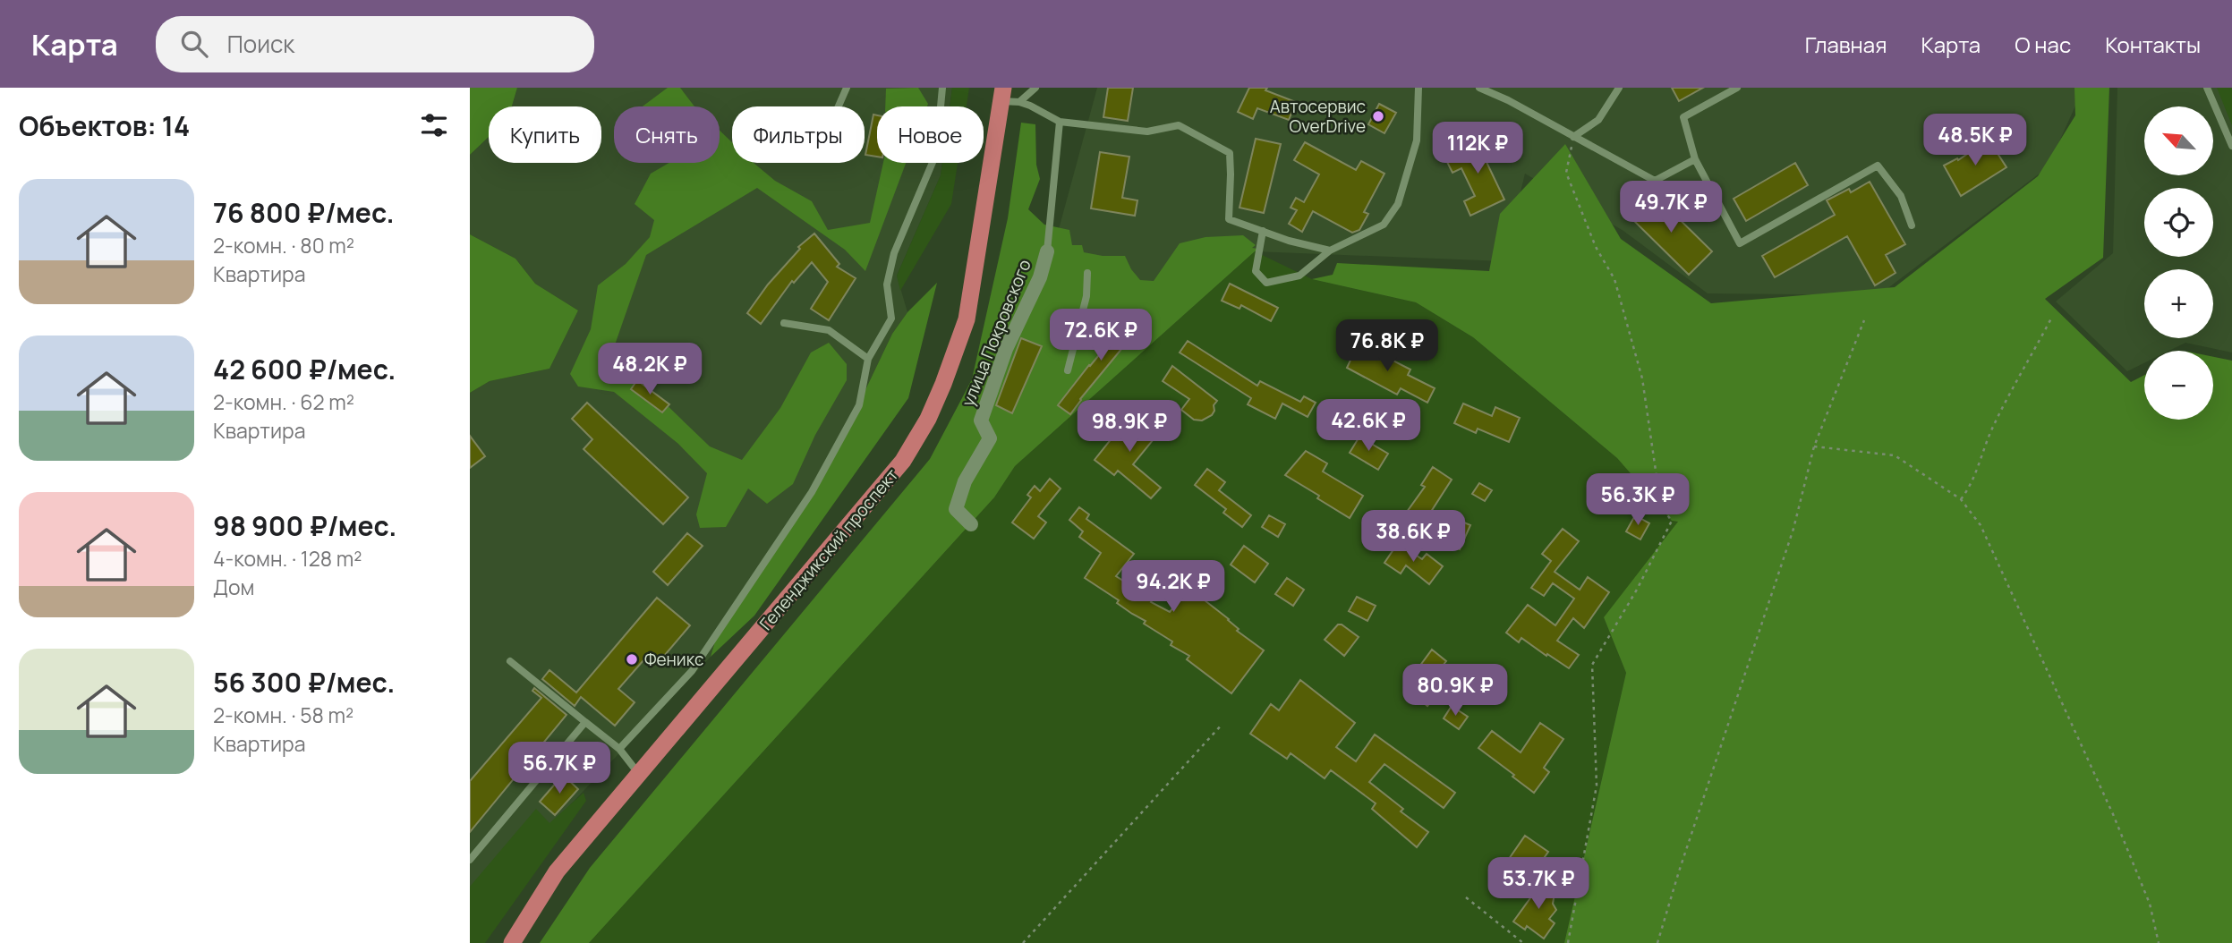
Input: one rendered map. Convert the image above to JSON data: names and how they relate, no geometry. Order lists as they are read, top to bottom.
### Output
{
  "streets": {
    "main road": ["Геленджикский проспект"],
    "street": ["улица Покровского"]
  },
  "places": ["Автосервис OverDrive", "Феникс"],
  "north": "top left",
  "page": {
    "header": "Карта",
    "search": "Поиск",
    "nav": [
      "Главная",
      "Карта",
      "О нас",
      "Контакты"
    ],
    "heading": "Объектов: 14",
    "map_buttons": ["+", "−"],
    "chip": [
      "Купить",
      "Снять",
      "Фильтры",
      "Новое"
    ],
    "price": [
      "48.5K ₽",
      "112K ₽",
      "49.7K ₽",
      "72.6K ₽",
      "76.8K ₽",
      "48.2K ₽",
      "42.6K ₽",
      "98.9K ₽",
      "56.3K ₽",
      "38.6K ₽",
      "94.2K ₽",
      "80.9K ₽",
      "56.7K ₽",
      "53.7K ₽"
    ],
    "list": [
      {
        "name": "76 800 ₽/мес.",
        "note": "2-комн. · 80 m² · Квартира"
      },
      {
        "name": "42 600 ₽/мес.",
        "note": "2-комн. · 62 m² · Квартира"
      },
      {
        "name": "98 900 ₽/мес.",
        "note": "4-комн. · 128 m² · Дом"
      },
      {
        "name": "56 300 ₽/мес.",
        "note": "2-комн. · 58 m² · Квартира"
      }
    ]
  }
}
